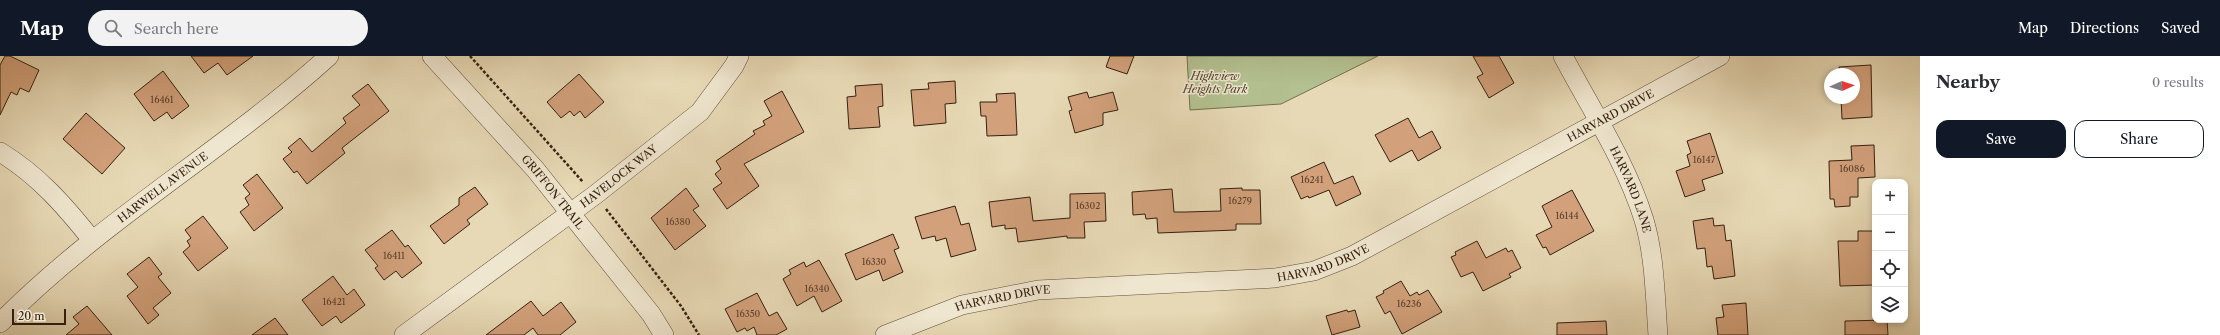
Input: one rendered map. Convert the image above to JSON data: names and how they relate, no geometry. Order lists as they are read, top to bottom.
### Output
{
  "streets": {
    "street": [
      "HARVARD DRIVE",
      "HAVELOCK WAY",
      "HARWELL AVENUE",
      "HARVARD LANE",
      "GRIFFON TRAIL"
    ]
  },
  "crossings": [
    ["HARVARD DRIVE", "HARVARD LANE"],
    ["HAVELOCK WAY", "GRIFFON TRAIL"]
  ],
  "parks": ["Highview Heights Park"],
  "house_numbers": [
    "16461",
    "16147",
    "16086",
    "16241",
    "16279",
    "16302",
    "16144",
    "16380",
    "16411",
    "16330",
    "16340",
    "16421",
    "16236",
    "16350"
  ],
  "scale_bar": "20 m",
  "north": "right",
  "page": {
    "header": "Map",
    "search": "Search here",
    "nav": ["Map", "Directions", "Saved"],
    "heading": ["Nearby", "0 results"],
    "buttons": ["Save", "Share"],
    "map_buttons": ["+", "−"],
    "scale": "20 m"
  }
}
